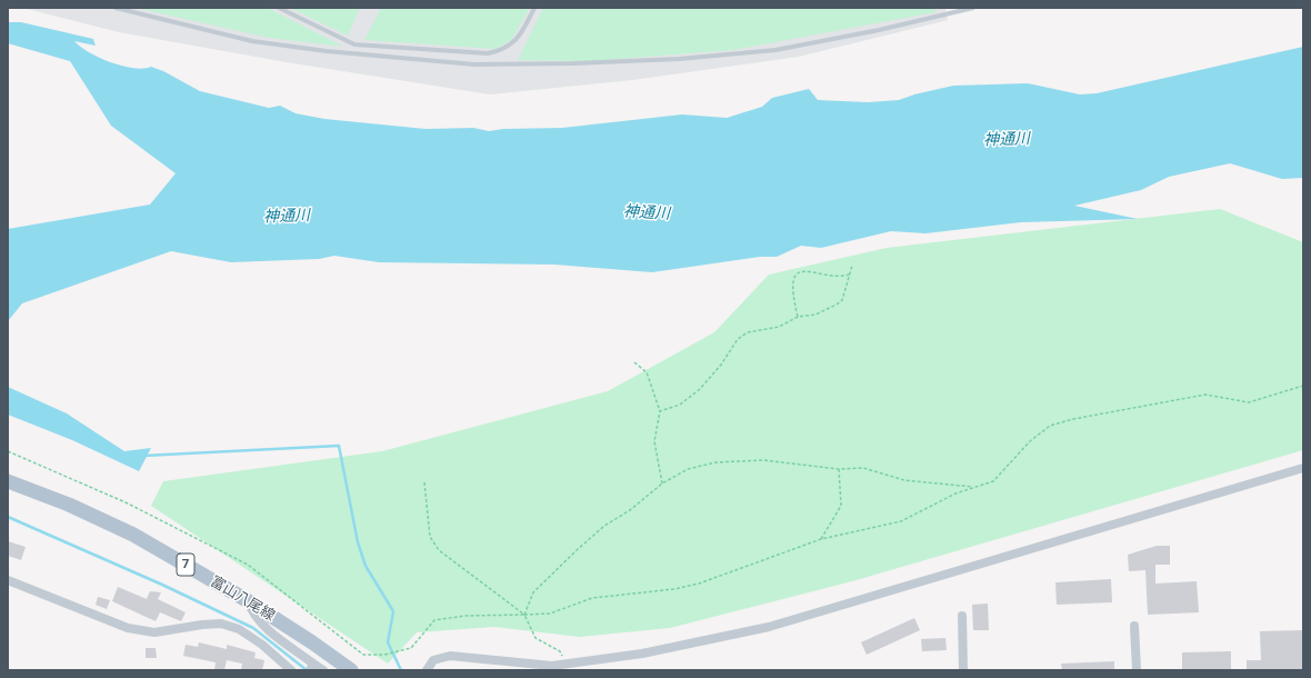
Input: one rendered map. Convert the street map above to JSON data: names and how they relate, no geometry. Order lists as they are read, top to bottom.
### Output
{
  "streets": {
    "main road": ["7", "富山八尾線"]
  },
  "water": ["神通川"]
}
